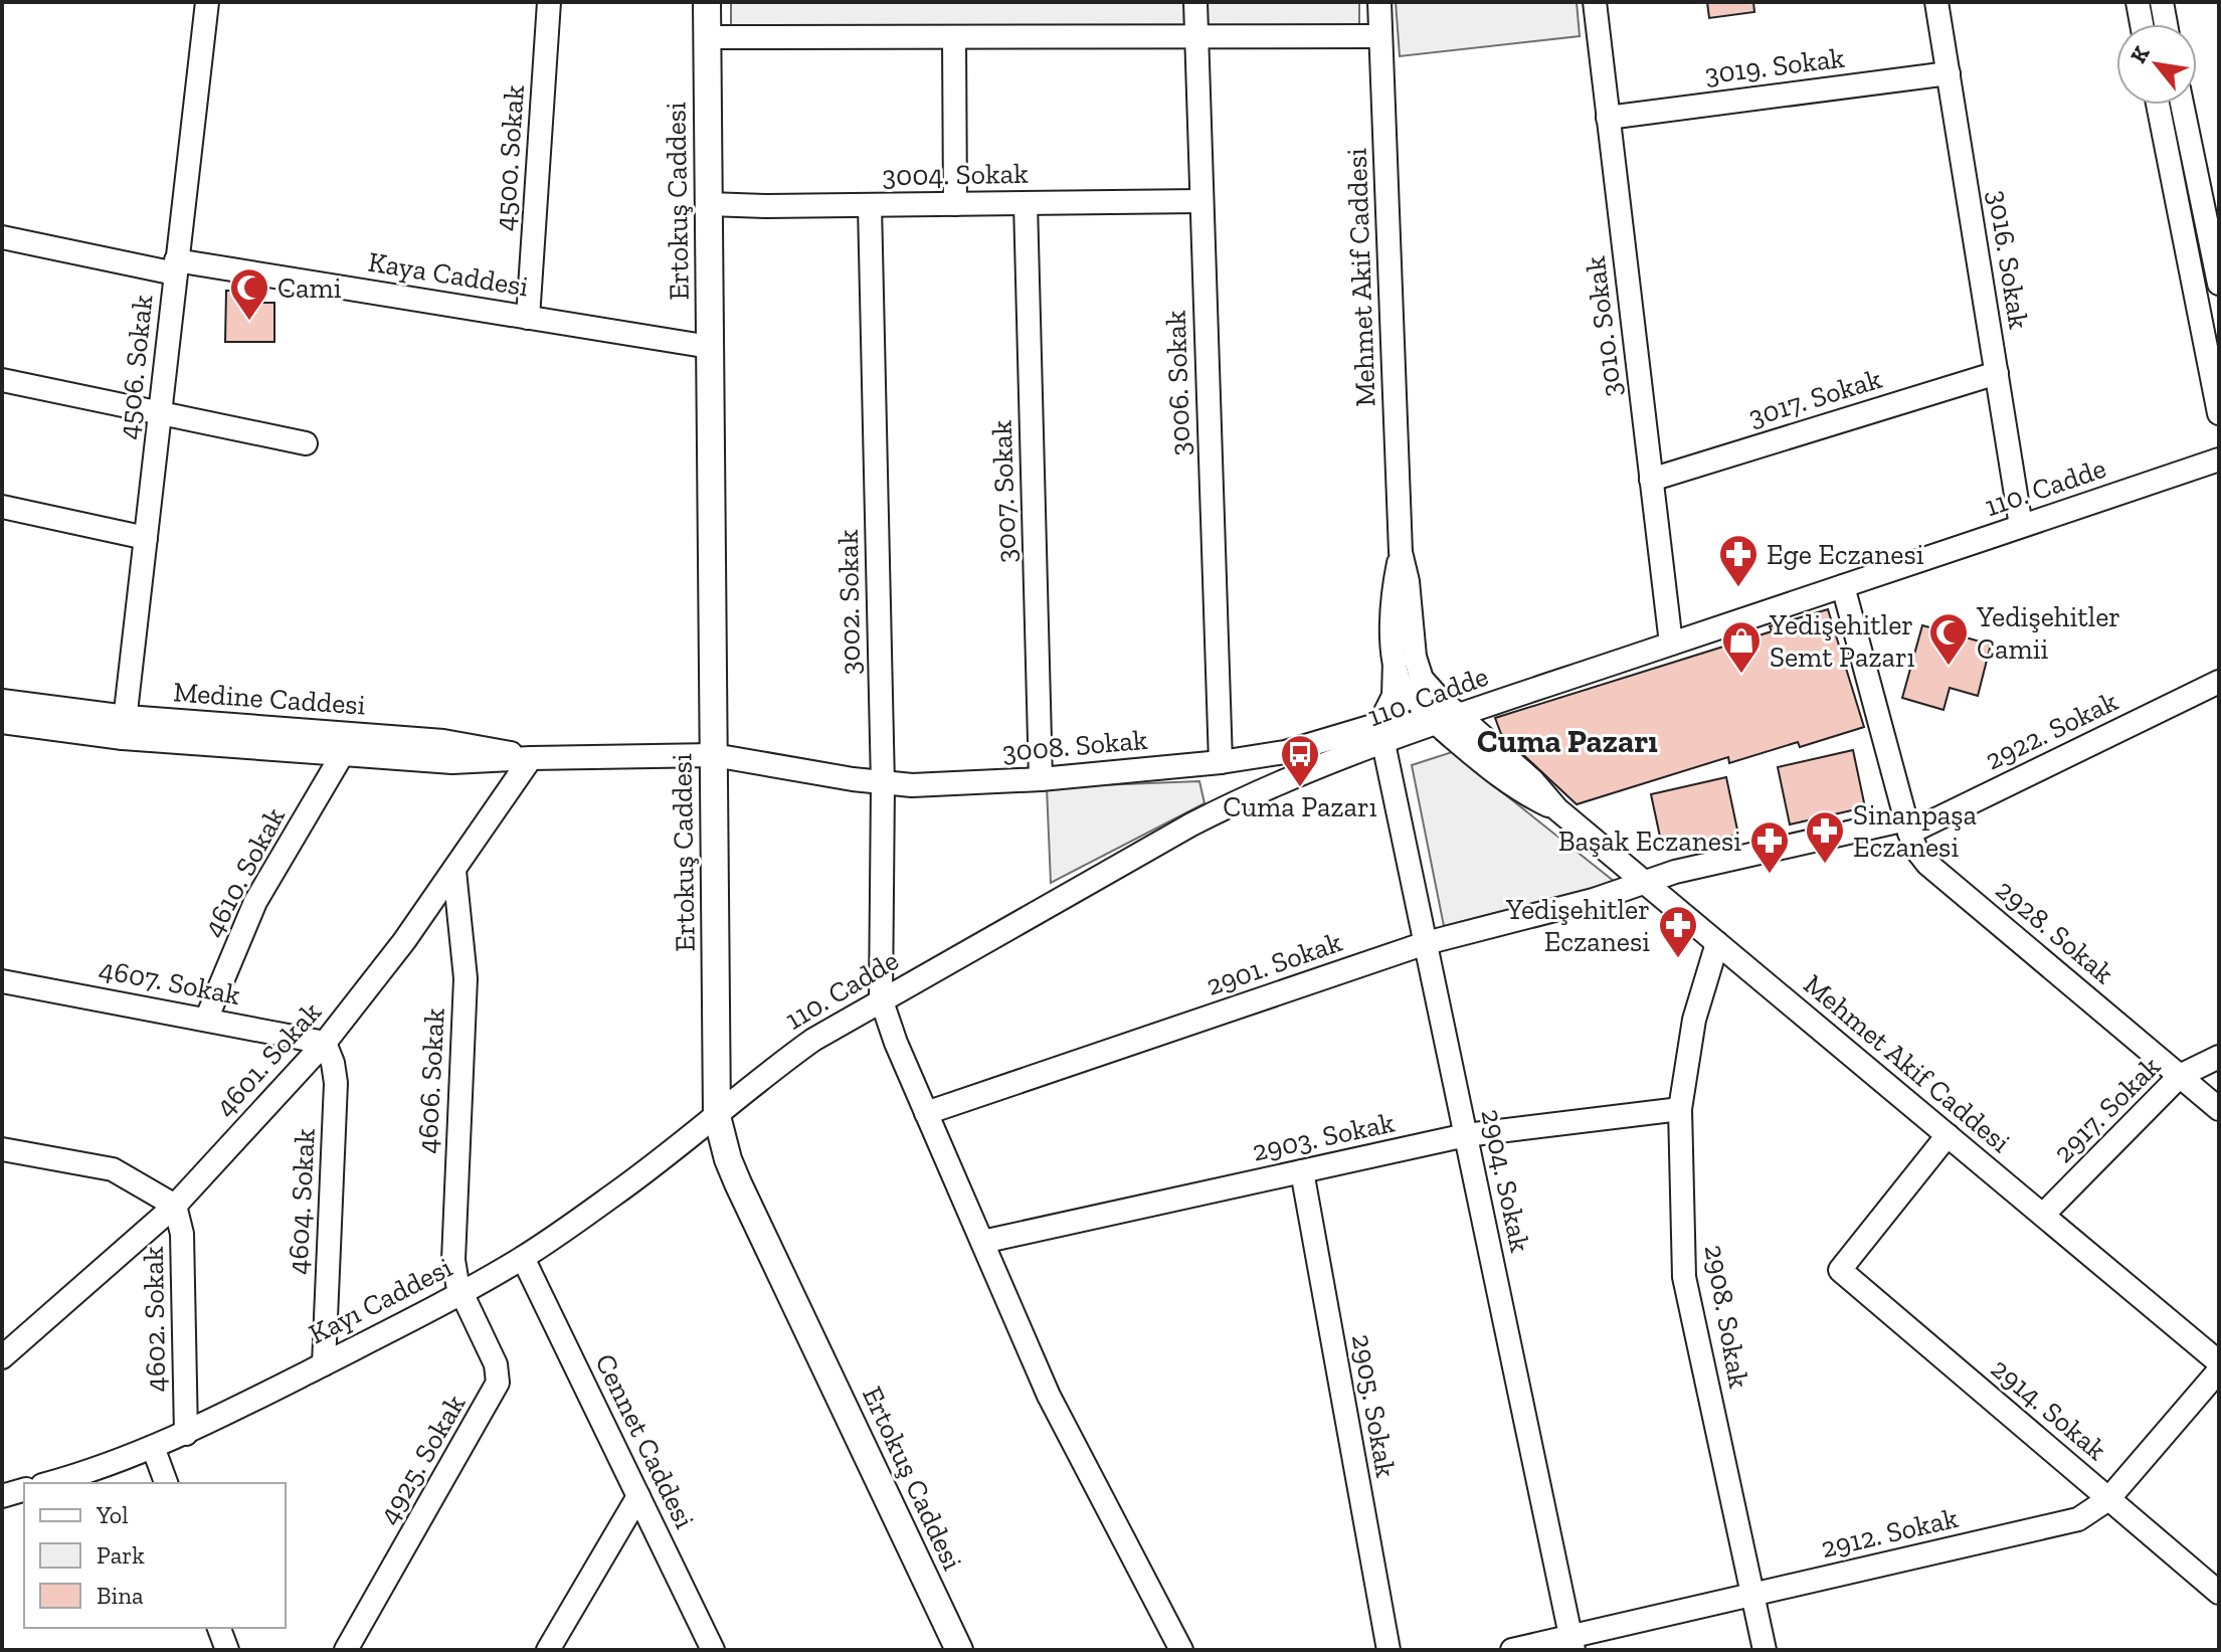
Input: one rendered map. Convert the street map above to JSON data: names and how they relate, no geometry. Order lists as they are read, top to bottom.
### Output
{
  "streets": {
    "main road": ["Ertokuş Caddesi"],
    "street": [
      "3019. Sokak",
      "4500. Sokak",
      "3004. Sokak",
      "3016. Sokak",
      "Kaya Caddesi",
      "Mehmet Akif Caddesi",
      "3010. Sokak",
      "4506. Sokak",
      "3006. Sokak",
      "3017. Sokak",
      "110. Cadde",
      "3007. Sokak",
      "3002. Sokak",
      "Medine Caddesi",
      "2922. Sokak",
      "3008. Sokak",
      "4610. Sokak",
      "2928. Sokak",
      "2901. Sokak",
      "4607. Sokak",
      "4601. Sokak",
      "4606. Sokak",
      "2917. Sokak",
      "2903. Sokak",
      "2904. Sokak",
      "4604. Sokak",
      "Kayı Caddesi",
      "2908. Sokak",
      "4602. Sokak",
      "2905. Sokak",
      "2914. Sokak",
      "Cennet Caddesi",
      "4925. Sokak",
      "2912. Sokak"
    ]
  },
  "crossings": [
    ["3019. Sokak", "3016. Sokak"],
    ["3019. Sokak", "3010. Sokak"],
    ["4500. Sokak", "Kaya Caddesi"],
    ["3004. Sokak", "Ertokuş Caddesi"],
    ["3004. Sokak", "3006. Sokak"],
    ["3004. Sokak", "3007. Sokak"],
    ["3004. Sokak", "3002. Sokak"],
    ["Ertokuş Caddesi", "Kaya Caddesi"],
    ["Ertokuş Caddesi", "110. Cadde"],
    ["Ertokuş Caddesi", "Medine Caddesi"],
    ["Ertokuş Caddesi", "3008. Sokak"],
    ["Ertokuş Caddesi", "Kayı Caddesi"],
    ["3016. Sokak", "3017. Sokak"],
    ["3016. Sokak", "110. Cadde"],
    ["Kaya Caddesi", "4506. Sokak"],
    ["Mehmet Akif Caddesi", "110. Cadde"],
    ["Mehmet Akif Caddesi", "2922. Sokak"],
    ["Mehmet Akif Caddesi", "2901. Sokak"],
    ["Mehmet Akif Caddesi", "2917. Sokak"],
    ["Mehmet Akif Caddesi", "2908. Sokak"],
    ["Mehmet Akif Caddesi", "2914. Sokak"],
    ["3010. Sokak", "3017. Sokak"],
    ["3010. Sokak", "110. Cadde"],
    ["4506. Sokak", "Medine Caddesi"],
    ["3006. Sokak", "3008. Sokak"],
    ["110. Cadde", "3002. Sokak"],
    ["110. Cadde", "3008. Sokak"],
    ["110. Cadde", "2928. Sokak"],
    ["110. Cadde", "2904. Sokak"],
    ["110. Cadde", "Kayı Caddesi"],
    ["3007. Sokak", "3008. Sokak"],
    ["3002. Sokak", "3008. Sokak"],
    ["3002. Sokak", "2901. Sokak"],
    ["3002. Sokak", "2903. Sokak"],
    ["Medine Caddesi", "3008. Sokak"],
    ["Medine Caddesi", "4610. Sokak"],
    ["Medine Caddesi", "4601. Sokak"],
    ["2922. Sokak", "2928. Sokak"],
    ["2922. Sokak", "2901. Sokak"],
    ["3008. Sokak", "2904. Sokak"],
    ["4610. Sokak", "4607. Sokak"],
    ["2928. Sokak", "2917. Sokak"],
    ["2901. Sokak", "2904. Sokak"],
    ["4607. Sokak", "4601. Sokak"],
    ["4607. Sokak", "4604. Sokak"],
    ["4601. Sokak", "4606. Sokak"],
    ["4601. Sokak", "4604. Sokak"],
    ["4601. Sokak", "4602. Sokak"],
    ["4606. Sokak", "Kayı Caddesi"],
    ["4606. Sokak", "4925. Sokak"],
    ["2903. Sokak", "2904. Sokak"],
    ["2903. Sokak", "2908. Sokak"],
    ["2903. Sokak", "2905. Sokak"],
    ["2904. Sokak", "2912. Sokak"],
    ["4604. Sokak", "Kayı Caddesi"],
    ["Kayı Caddesi", "4602. Sokak"],
    ["Kayı Caddesi", "Cennet Caddesi"],
    ["Kayı Caddesi", "4925. Sokak"],
    ["2908. Sokak", "2912. Sokak"],
    ["2914. Sokak", "2912. Sokak"]
  ],
  "districts": ["Cuma Pazarı"],
  "places": {
    "mosque": ["Cami", "Yedişehitler Camii"],
    "pharmacy": [
      "Ege Eczanesi",
      "Sinanpaşa Eczanesi",
      "Başak Eczanesi",
      "Yedişehitler Eczanesi"
    ],
    "shop": ["Yedişehitler Semt Pazarı"],
    "bus stop": ["Cuma Pazarı"]
  },
  "legend": ["Yol", "Park", "Bina"],
  "north": "top left"
}
